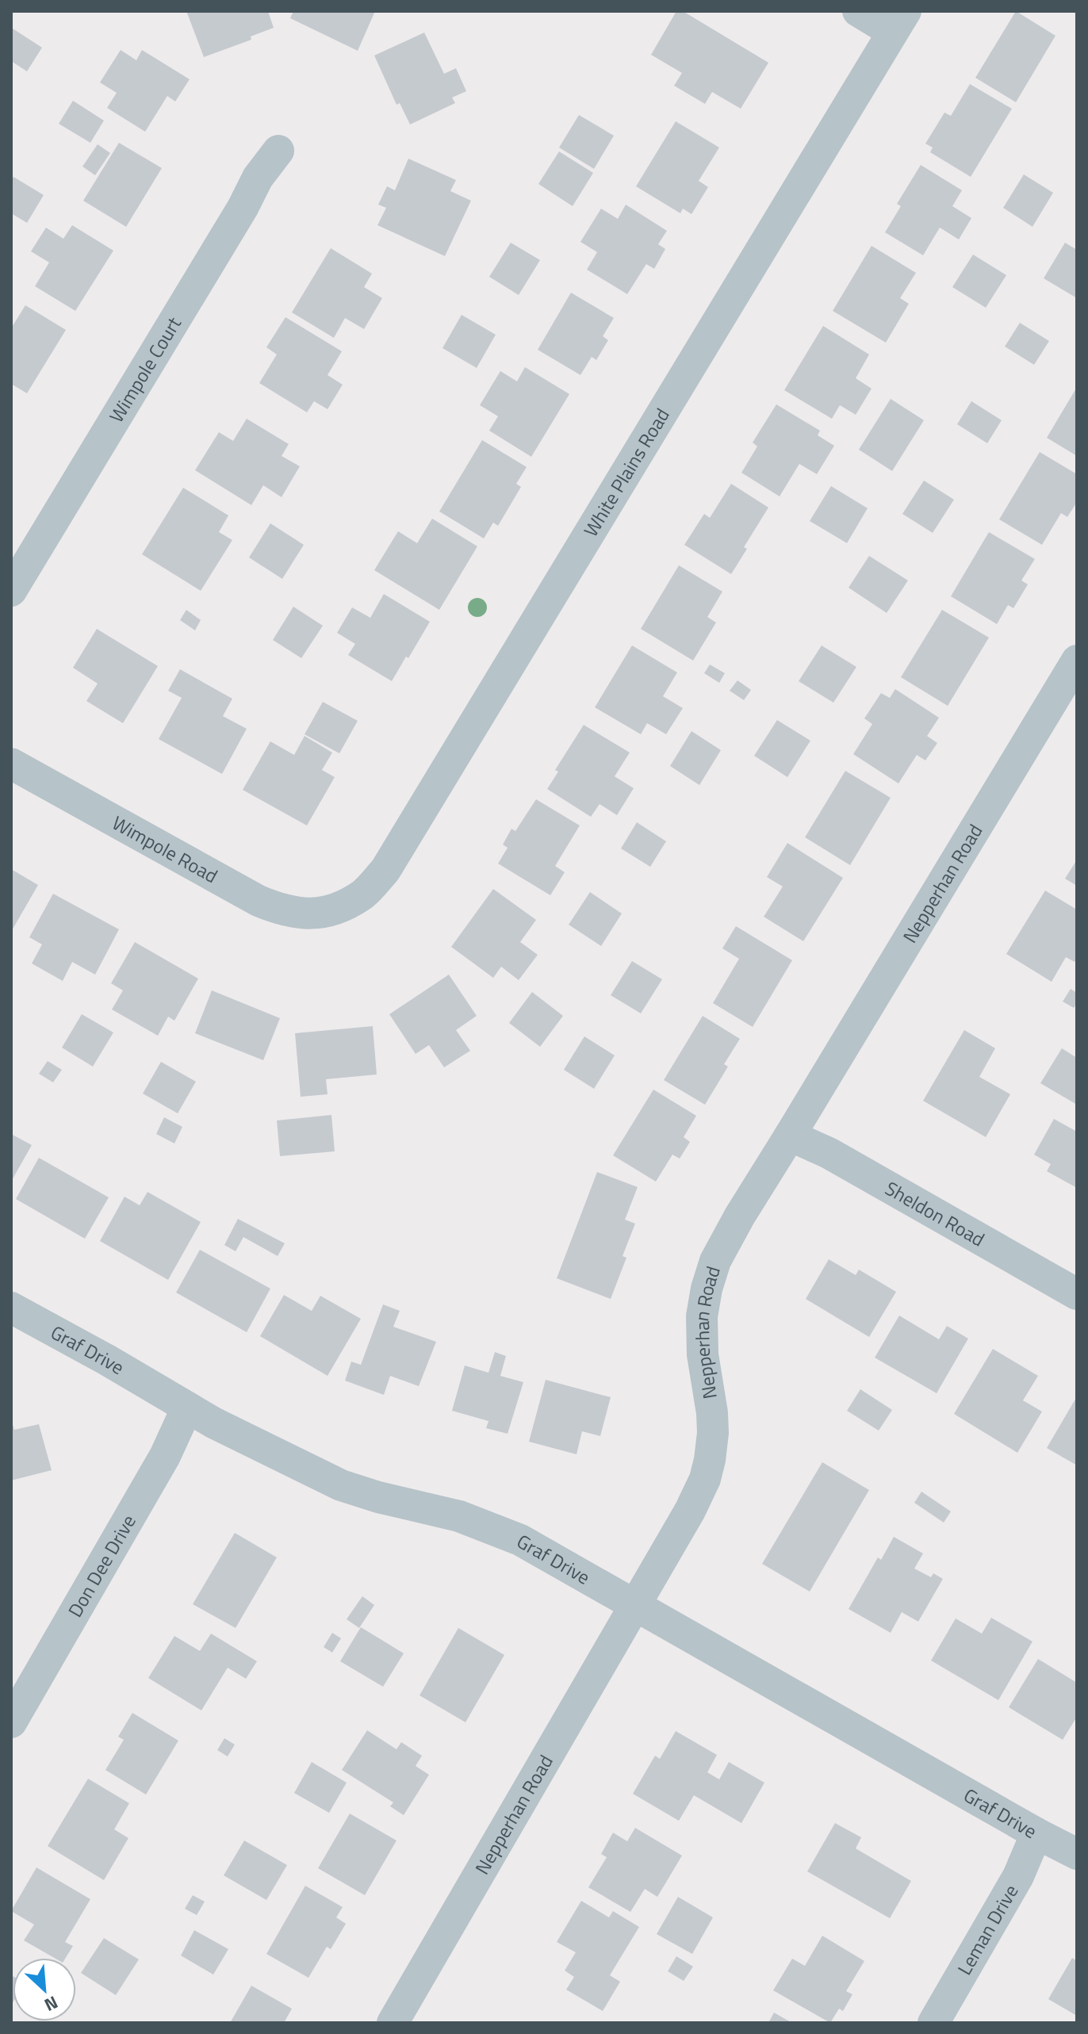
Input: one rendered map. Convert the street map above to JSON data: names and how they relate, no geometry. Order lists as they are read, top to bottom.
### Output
{
  "streets": {
    "street": [
      "Wimpole Court",
      "White Plains Road",
      "Wimpole Road",
      "Nepperhan Road",
      "Sheldon Road",
      "Graf Drive",
      "Don Dee Drive",
      "Leman Drive"
    ]
  },
  "crossings": [
    ["White Plains Road", "Wimpole Road"],
    ["Nepperhan Road", "Sheldon Road"],
    ["Nepperhan Road", "Graf Drive"],
    ["Graf Drive", "Don Dee Drive"],
    ["Graf Drive", "Leman Drive"]
  ],
  "north": "bottom right"
}
